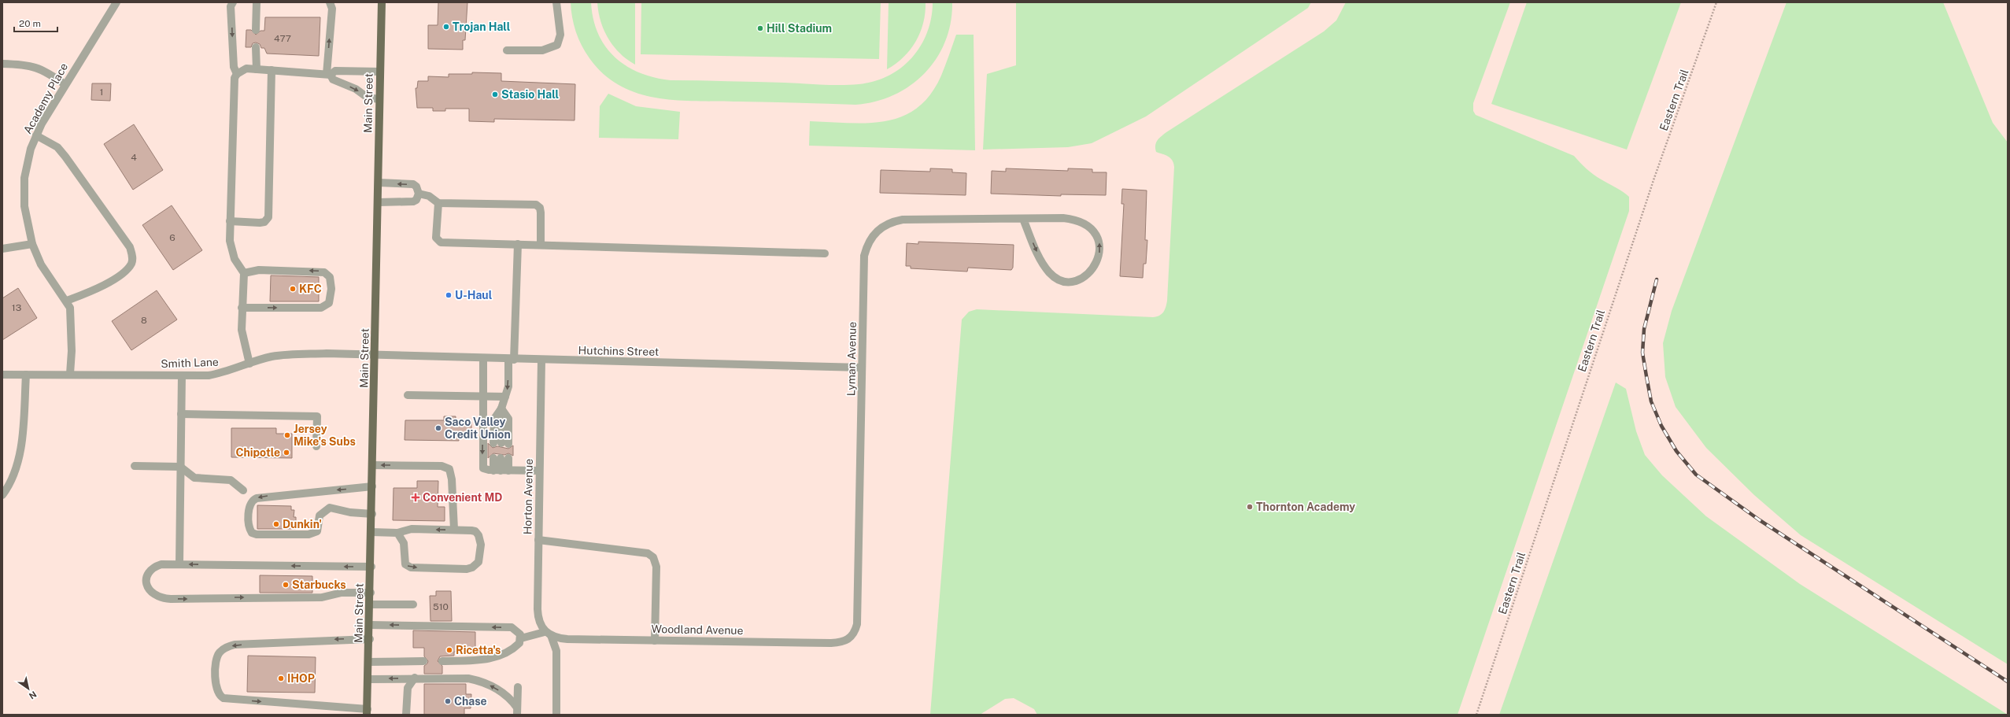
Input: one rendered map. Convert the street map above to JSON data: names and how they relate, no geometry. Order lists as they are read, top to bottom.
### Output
{
  "streets": {
    "main road": ["Main Street"],
    "street": [
      "Academy Place",
      "Hutchins Street",
      "Lyman Avenue",
      "Smith Lane",
      "Horton Avenue",
      "Woodland Avenue"
    ],
    "path": ["Eastern Trail"]
  },
  "crossings": [
    ["Academy Place", "Smith Lane"],
    ["Main Street", "Hutchins Street"],
    ["Main Street", "Smith Lane"],
    ["Hutchins Street", "Lyman Avenue"],
    ["Hutchins Street", "Smith Lane"],
    ["Hutchins Street", "Horton Avenue"],
    ["Lyman Avenue", "Woodland Avenue"],
    ["Horton Avenue", "Woodland Avenue"]
  ],
  "places": {
    "other": [
      "Trojan Hall",
      "Hill Stadium",
      "Stasio Hall",
      "KFC",
      "U-Haul",
      "Saco Valley Credit Union",
      "Jersey Mike's Subs",
      "Chipotle",
      "Thornton Academy",
      "Dunkin'",
      "Starbucks",
      "Ricetta's",
      "IHOP",
      "Chase"
    ],
    "health": ["Convenient MD"]
  },
  "house_numbers": [
    "477",
    "1",
    "4",
    "6",
    "13",
    "8",
    "510"
  ],
  "scale_bar": "20 m",
  "north": "bottom right"
}
